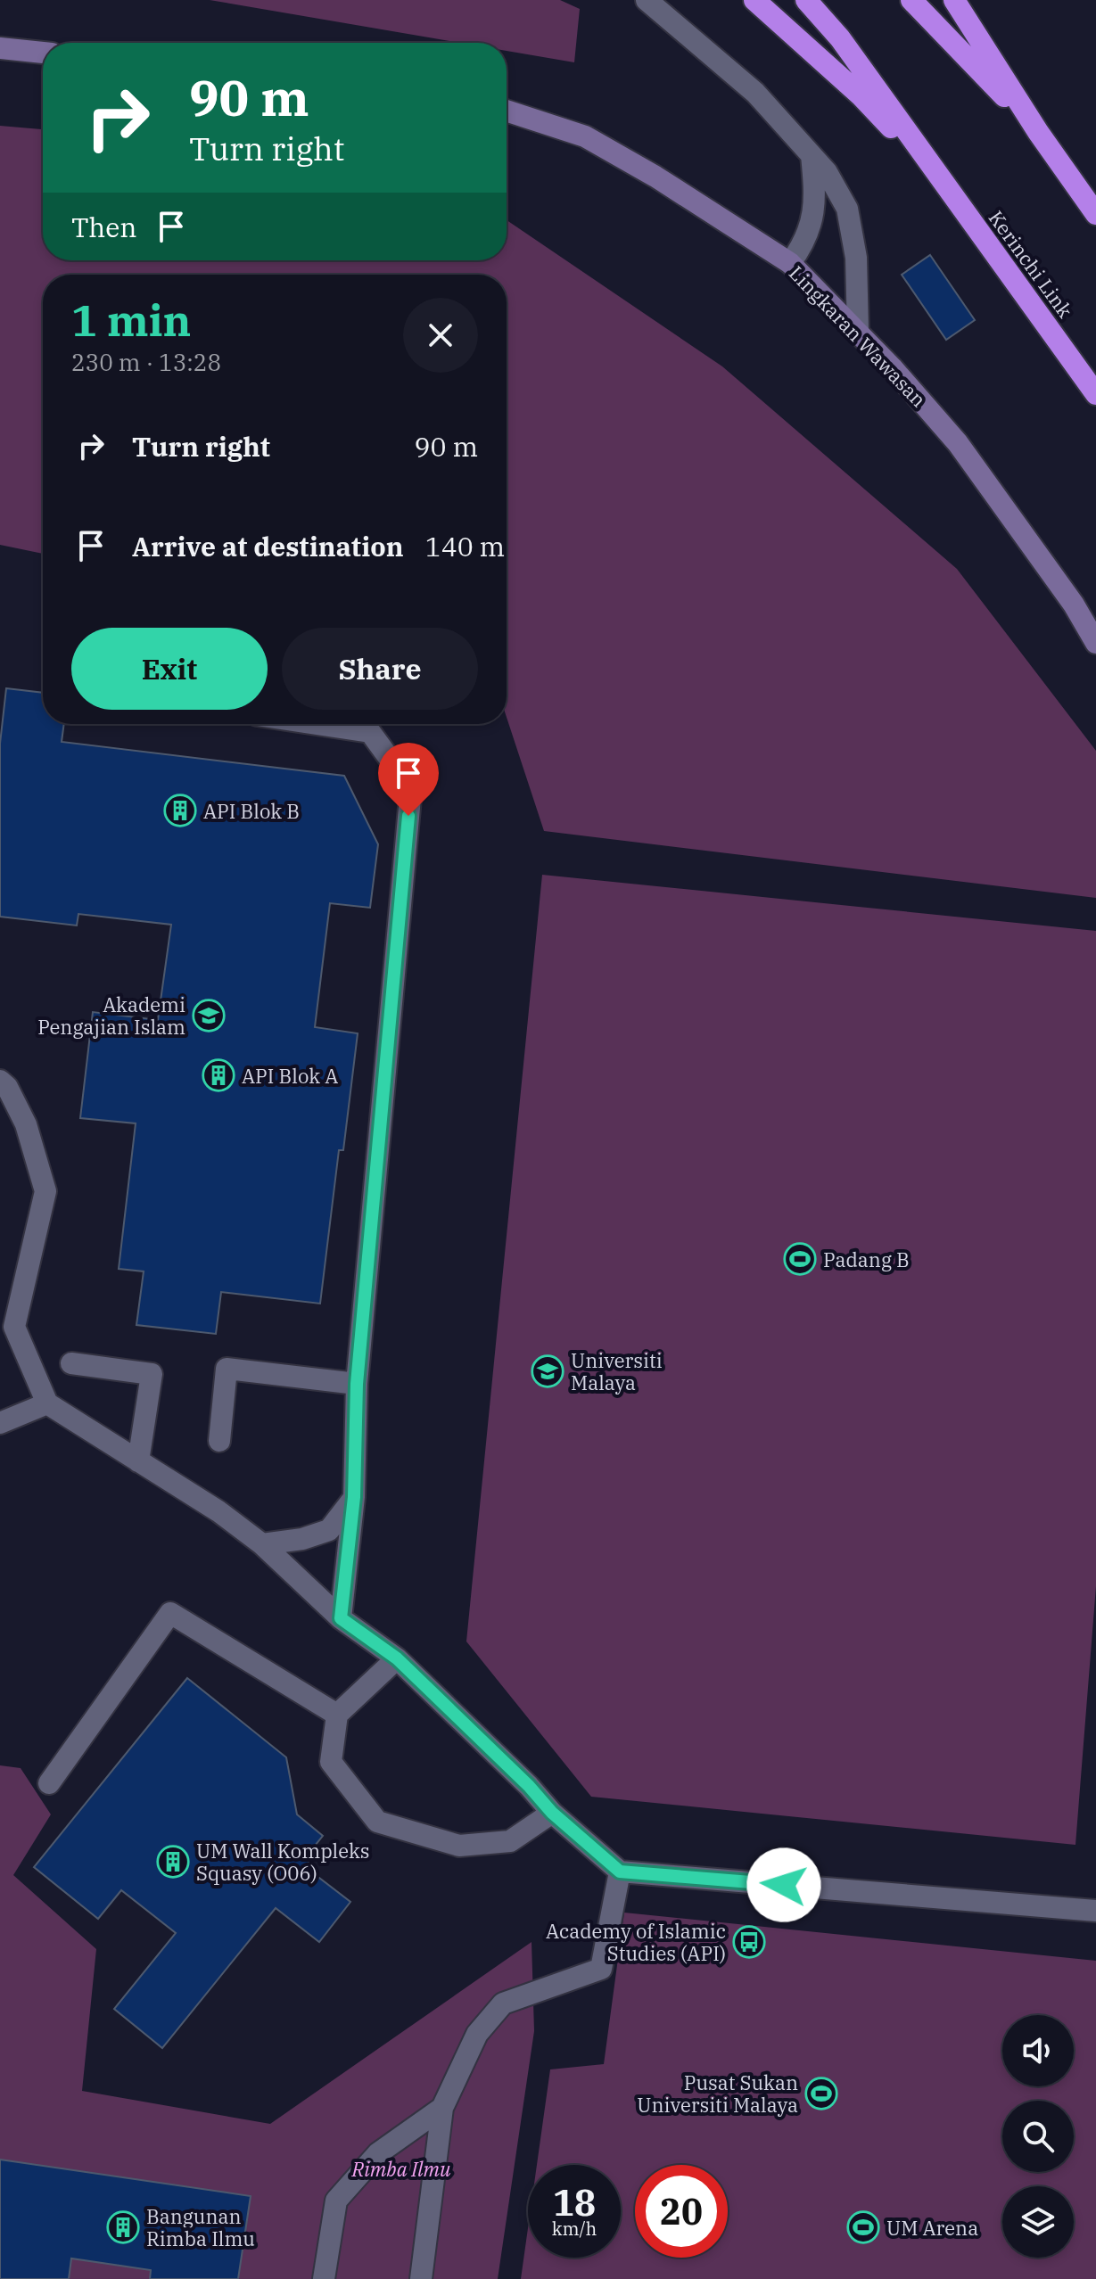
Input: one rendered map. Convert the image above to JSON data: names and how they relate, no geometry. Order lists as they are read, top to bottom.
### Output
{
  "streets": {
    "highway": ["Kerinchi Link"],
    "street": ["Lingkaran Wawasan"]
  },
  "parks": ["Rimba Ilmu"],
  "places": {
    "building": [
      "API Blok B",
      "API Blok A",
      "UM Wall Kompleks Squasy (O06)",
      "Bangunan Rimba Ilmu"
    ],
    "school or university": ["Akademi Pengajian Islam", "Universiti Malaya"],
    "sports": ["Padang B", "Pusat Sukan Universiti Malaya", "UM Arena"],
    "bus stop": ["Academy of Islamic Studies (API)"]
  },
  "page": {
    "turn": ["90 m", "Turn right"],
    "then": "Then",
    "heading": ["1 min", "230 m · 13:28"],
    "list": [
      {
        "name": "Turn right",
        "value": "90 m"
      },
      {
        "name": "Arrive at destination",
        "value": "140 m"
      }
    ],
    "buttons": ["Exit", "Share"],
    "speed": "18 km/h",
    "limit": "20"
  }
}
